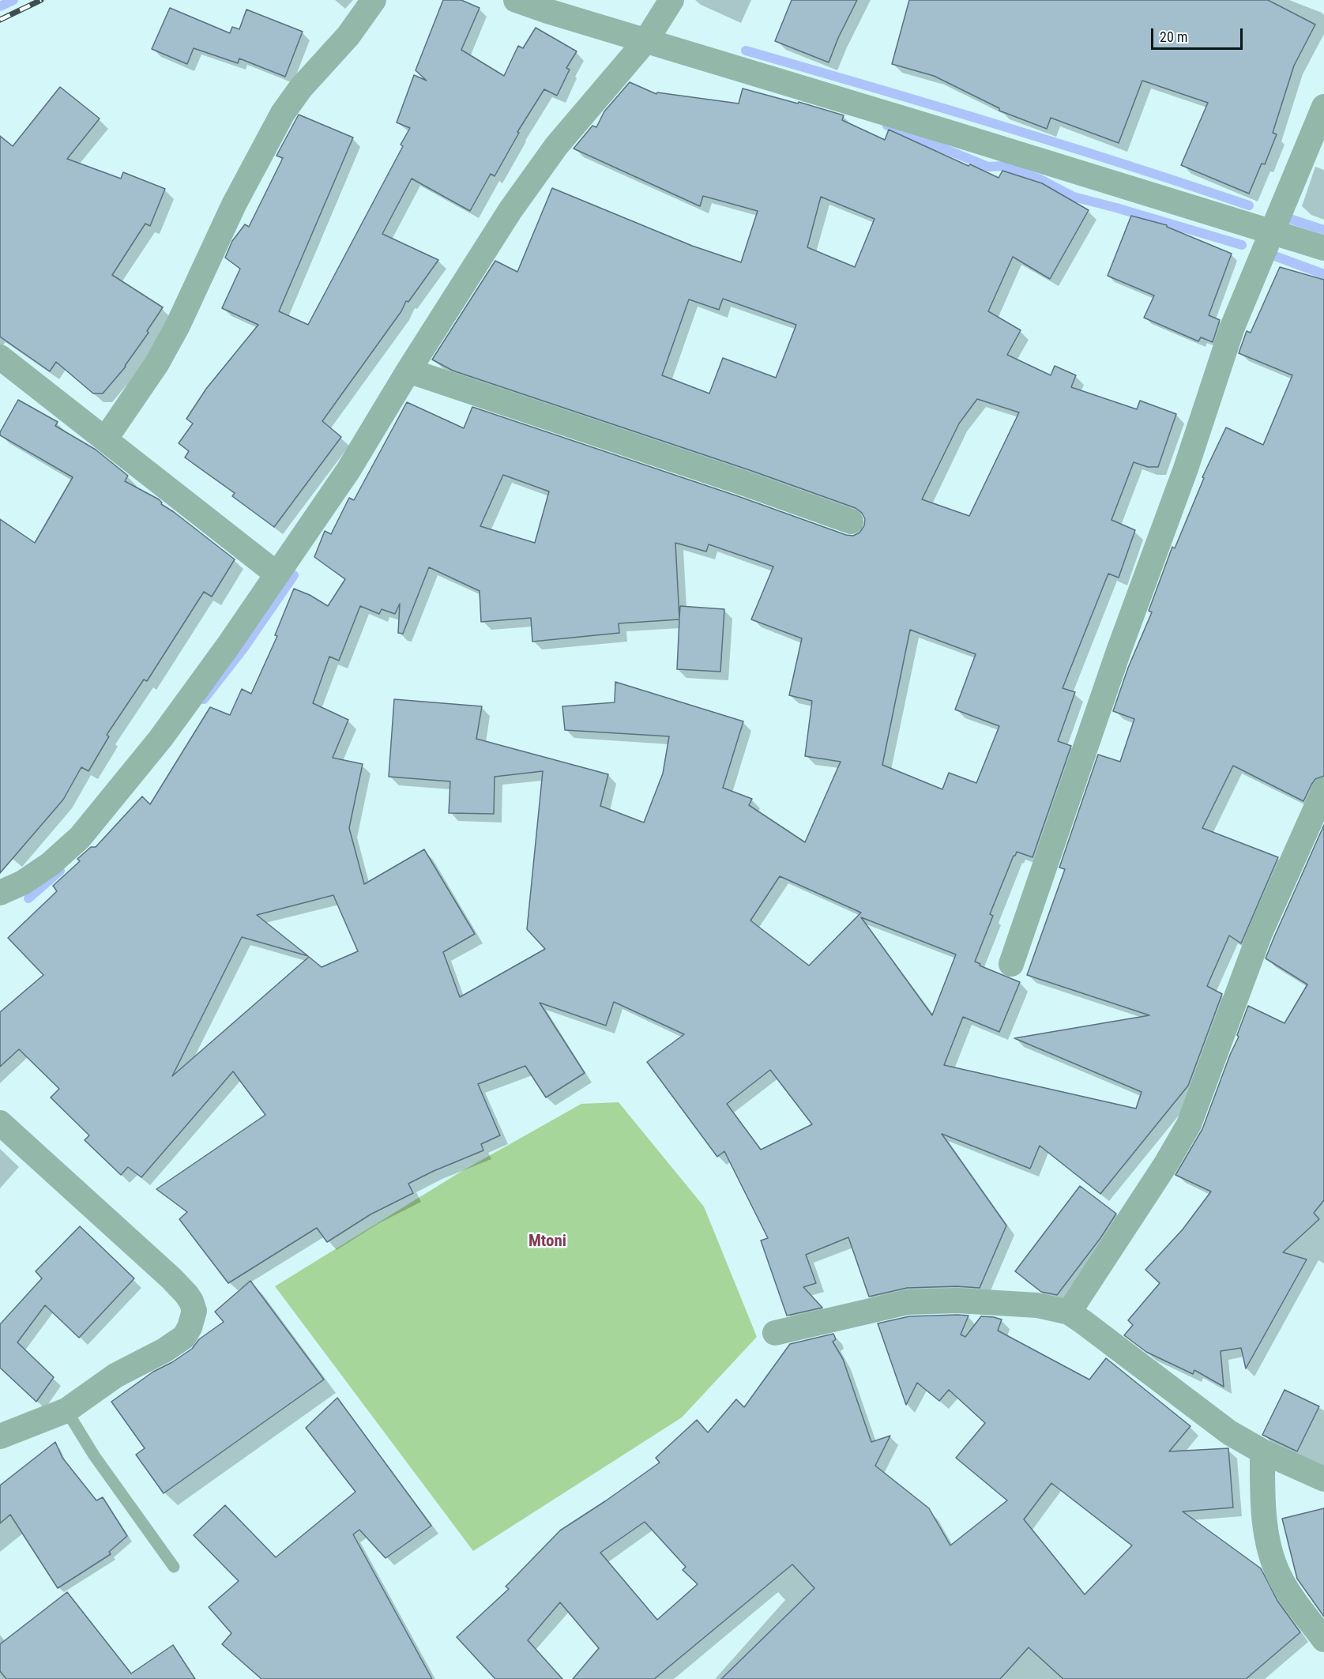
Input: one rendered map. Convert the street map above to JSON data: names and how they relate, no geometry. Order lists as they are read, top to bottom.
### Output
{
  "districts": ["Mtoni"],
  "scale_bar": "20 m"
}
